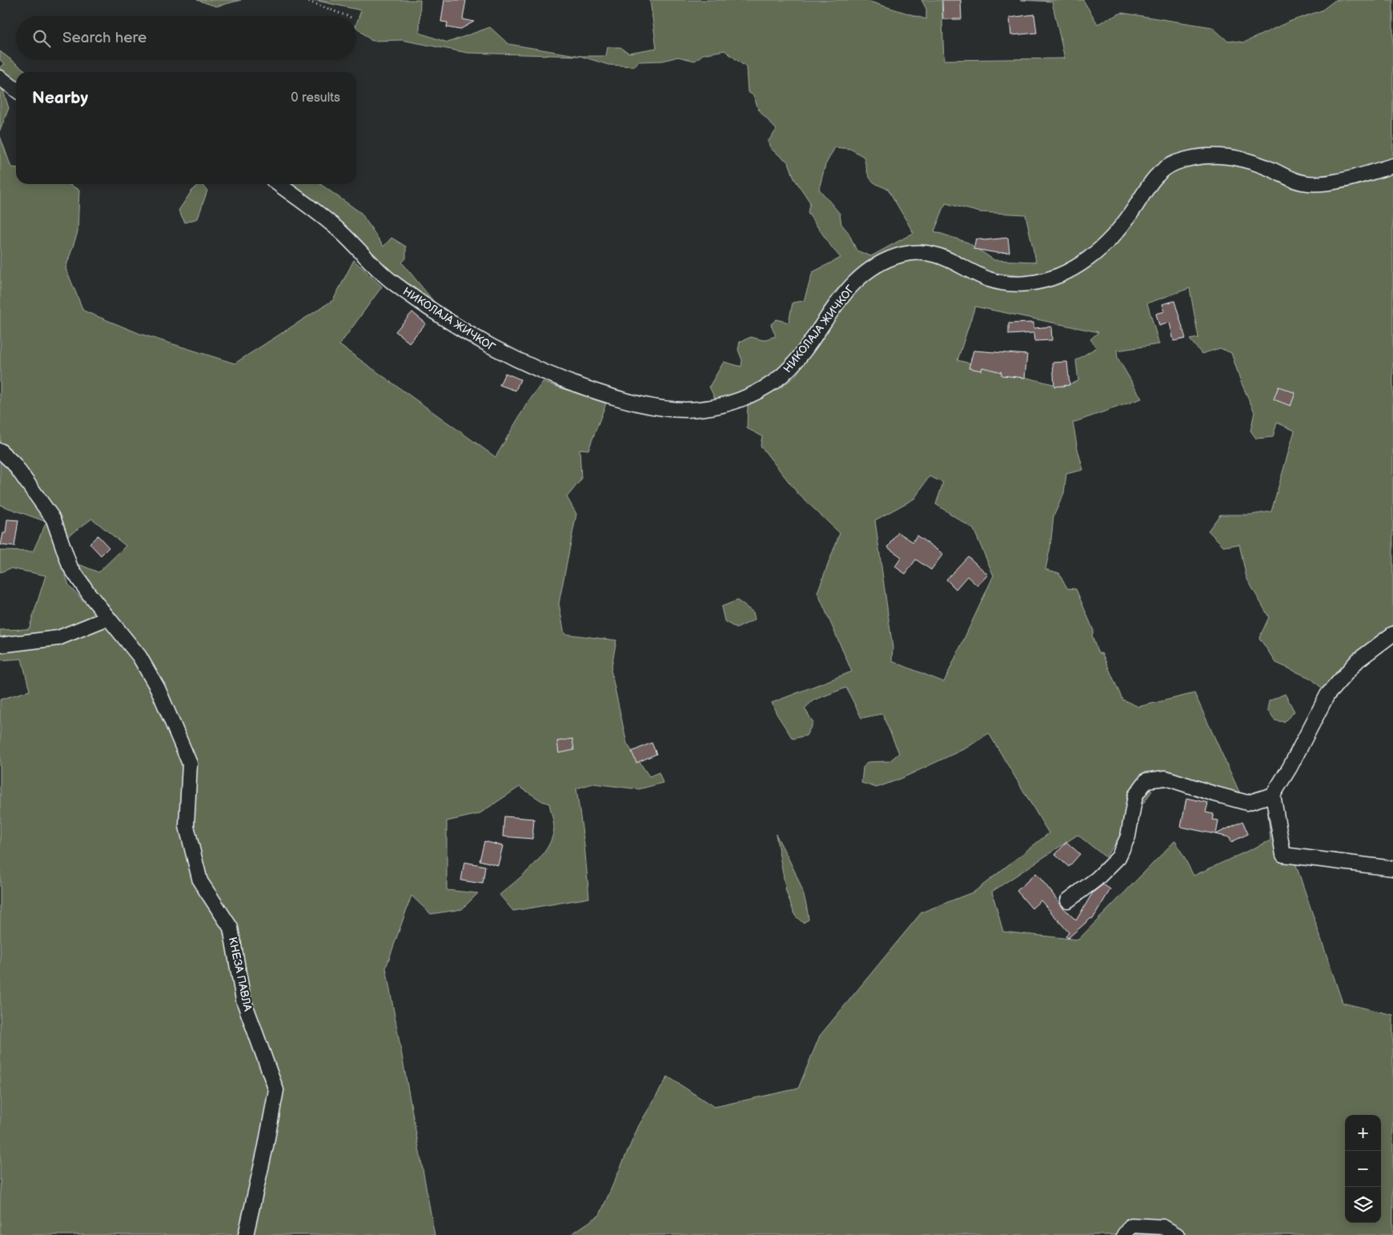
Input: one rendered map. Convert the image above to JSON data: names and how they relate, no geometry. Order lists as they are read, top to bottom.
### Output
{
  "streets": {
    "street": ["НИКОЛАЈА ЖИЧКОГ", "КНЕЗА ПАВЛА"]
  },
  "page": {
    "search": "Search here",
    "heading": ["Nearby", "0 results"],
    "map_buttons": ["+", "−"]
  }
}
